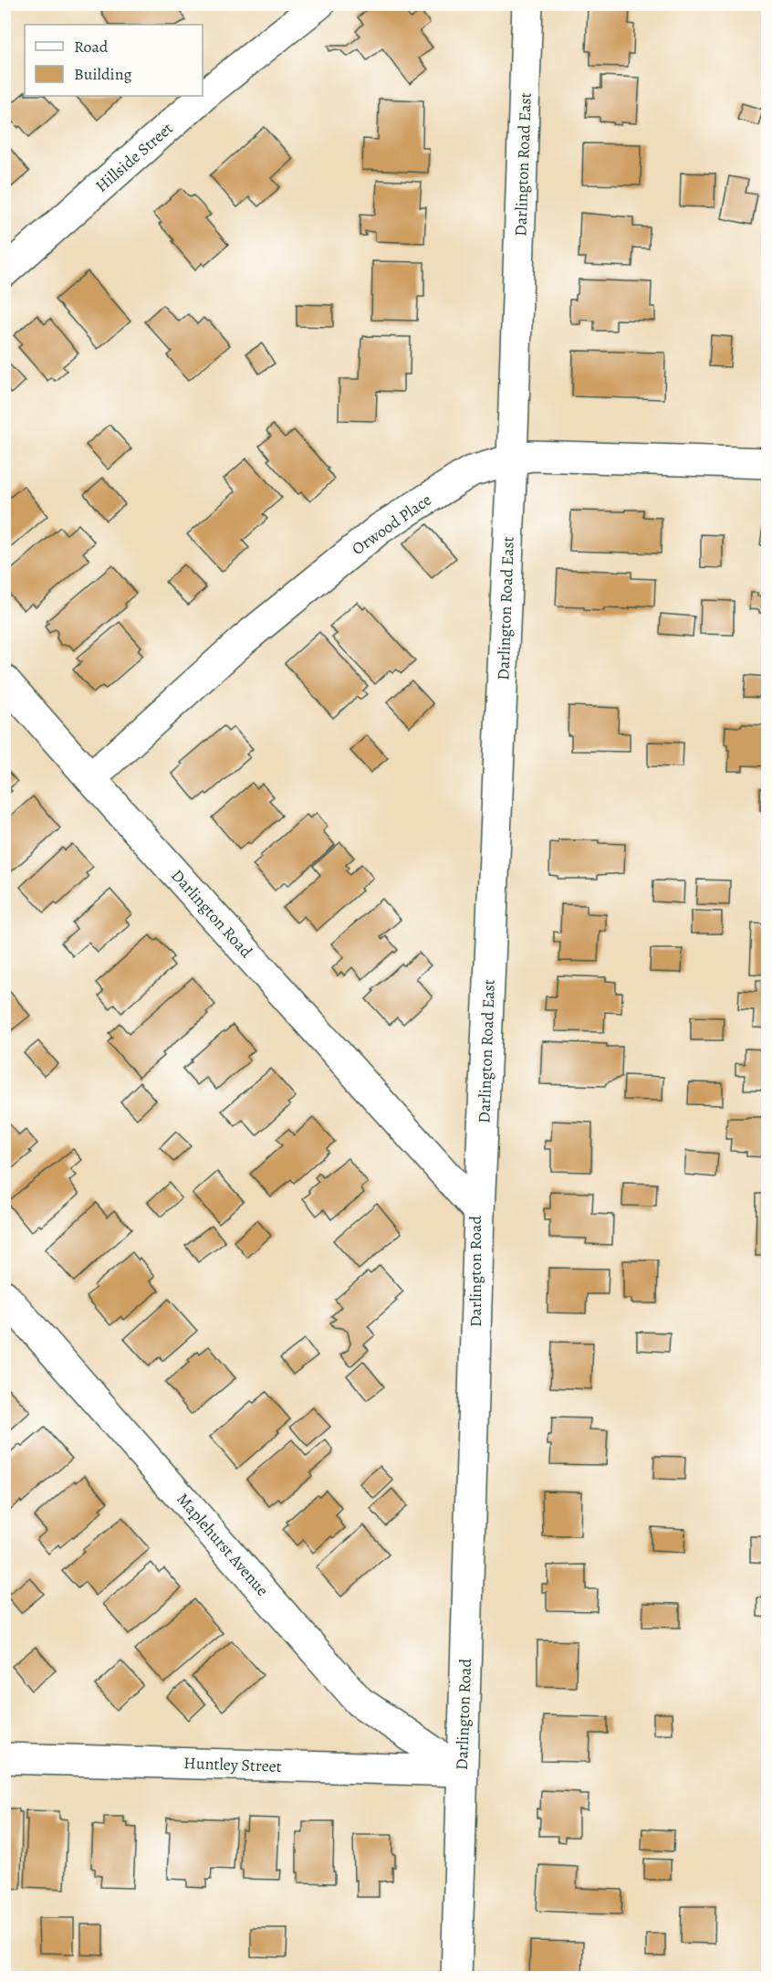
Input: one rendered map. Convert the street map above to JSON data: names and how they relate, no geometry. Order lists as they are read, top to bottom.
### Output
{
  "streets": {
    "street": [
      "Hillside Street",
      "Darlington Road East",
      "Orwood Place",
      "Darlington Road",
      "Maplehurst Avenue",
      "Huntley Street"
    ]
  },
  "crossings": [
    ["Darlington Road East", "Orwood Place"],
    ["Darlington Road East", "Darlington Road"],
    ["Orwood Place", "Darlington Road"],
    ["Darlington Road", "Maplehurst Avenue"],
    ["Darlington Road", "Huntley Street"],
    ["Maplehurst Avenue", "Huntley Street"]
  ],
  "legend": ["Road", "Building"]
}
